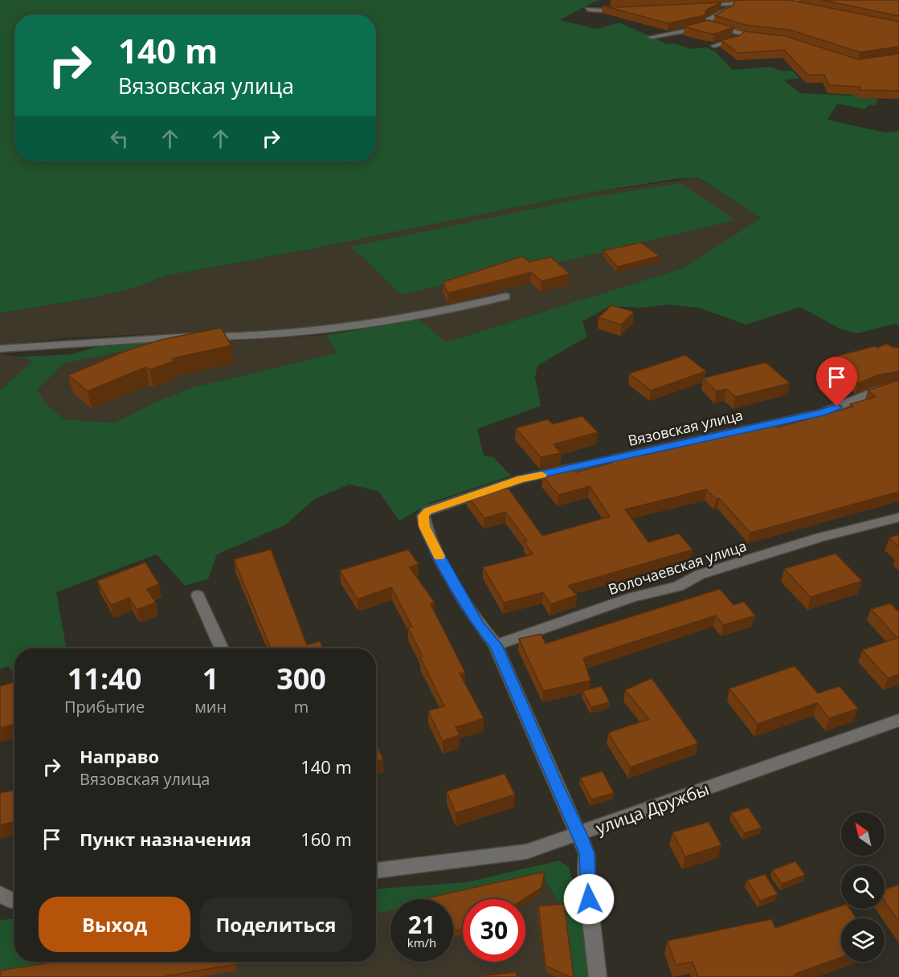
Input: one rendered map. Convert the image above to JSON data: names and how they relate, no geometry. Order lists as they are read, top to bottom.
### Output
{
  "streets": {
    "street": ["Вязовская улица", "Волочаевская улица", "улица Дружбы"]
  },
  "crossings": [
    ["Вязовская улица", "Волочаевская улица"]
  ],
  "north": "top left",
  "page": {
    "turn": ["140 m", "Вязовская улица"],
    "eta": [
      "11:40",
      "Прибытие",
      "1",
      "мин",
      "300",
      "m"
    ],
    "list": [
      {
        "name": "Направо",
        "note": "Вязовская улица",
        "value": "140 m"
      },
      {
        "name": "Пункт назначения",
        "value": "160 m"
      }
    ],
    "buttons": ["Выход", "Поделиться"],
    "speed": "21 km/h",
    "limit": "30"
  }
}
